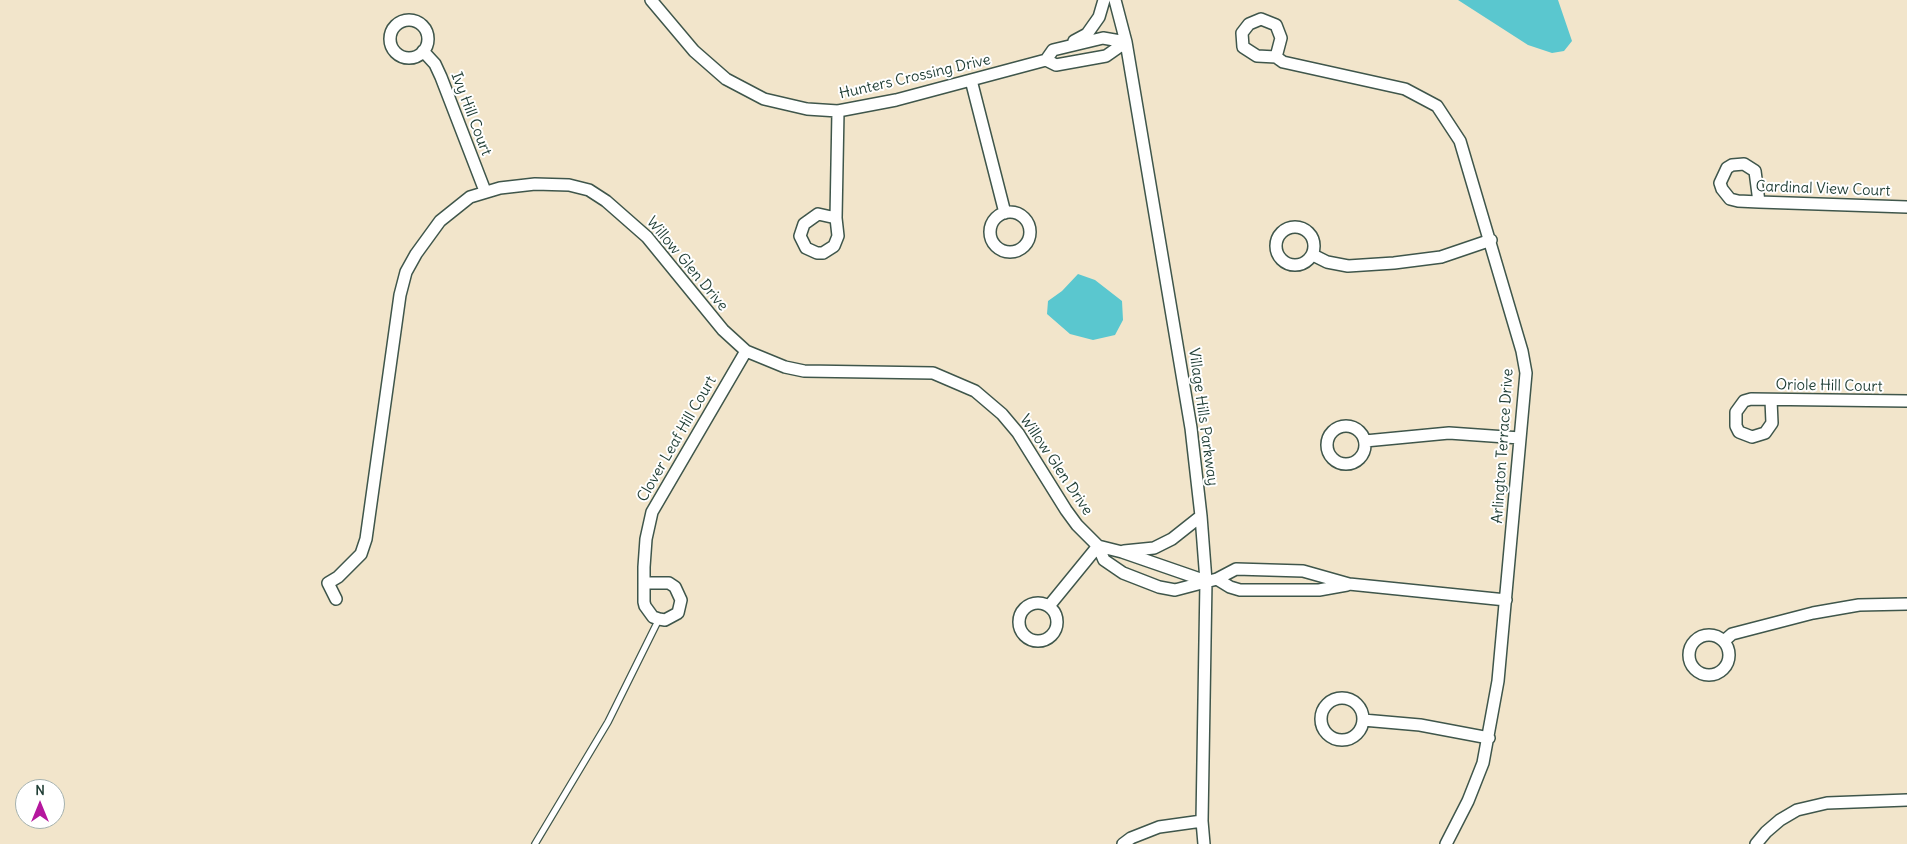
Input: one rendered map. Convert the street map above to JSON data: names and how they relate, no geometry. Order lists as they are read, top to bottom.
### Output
{
  "streets": {
    "street": [
      "Hunters Crossing Drive",
      "Ivy Hill Court",
      "Cardinal View Court",
      "Willow Glen Drive",
      "Oriole Hill Court",
      "Village Hills Parkway",
      "Clover Leaf Hill Court",
      "Arlington Terrace Drive"
    ]
  },
  "crossings": [
    ["Hunters Crossing Drive", "Village Hills Parkway"],
    ["Ivy Hill Court", "Willow Glen Drive"],
    ["Willow Glen Drive", "Village Hills Parkway"],
    ["Willow Glen Drive", "Clover Leaf Hill Court"]
  ],
  "north": "top"
}
